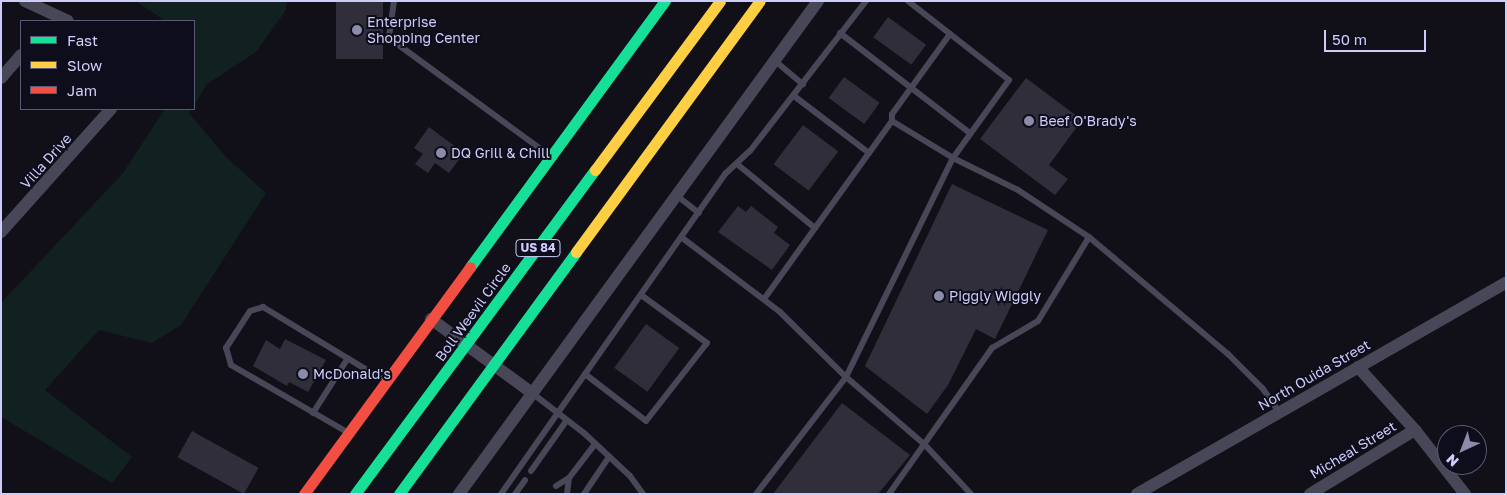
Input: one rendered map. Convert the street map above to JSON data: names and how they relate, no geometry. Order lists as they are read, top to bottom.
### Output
{
  "streets": {
    "main road": ["US 84", "Boll Weevil Circle"],
    "street": ["Villa Drive", "North Ouida Street", "Micheal Street"]
  },
  "crossings": [
    ["North Ouida Street", "Micheal Street"]
  ],
  "places": [
    "Enterprise Shopping Center",
    "Beef O'Brady's",
    "DQ Grill & Chill",
    "Piggly Wiggly",
    "McDonald's"
  ],
  "legend": ["Fast", "Slow", "Jam"],
  "scale_bar": "50 m",
  "north": "bottom left"
}
